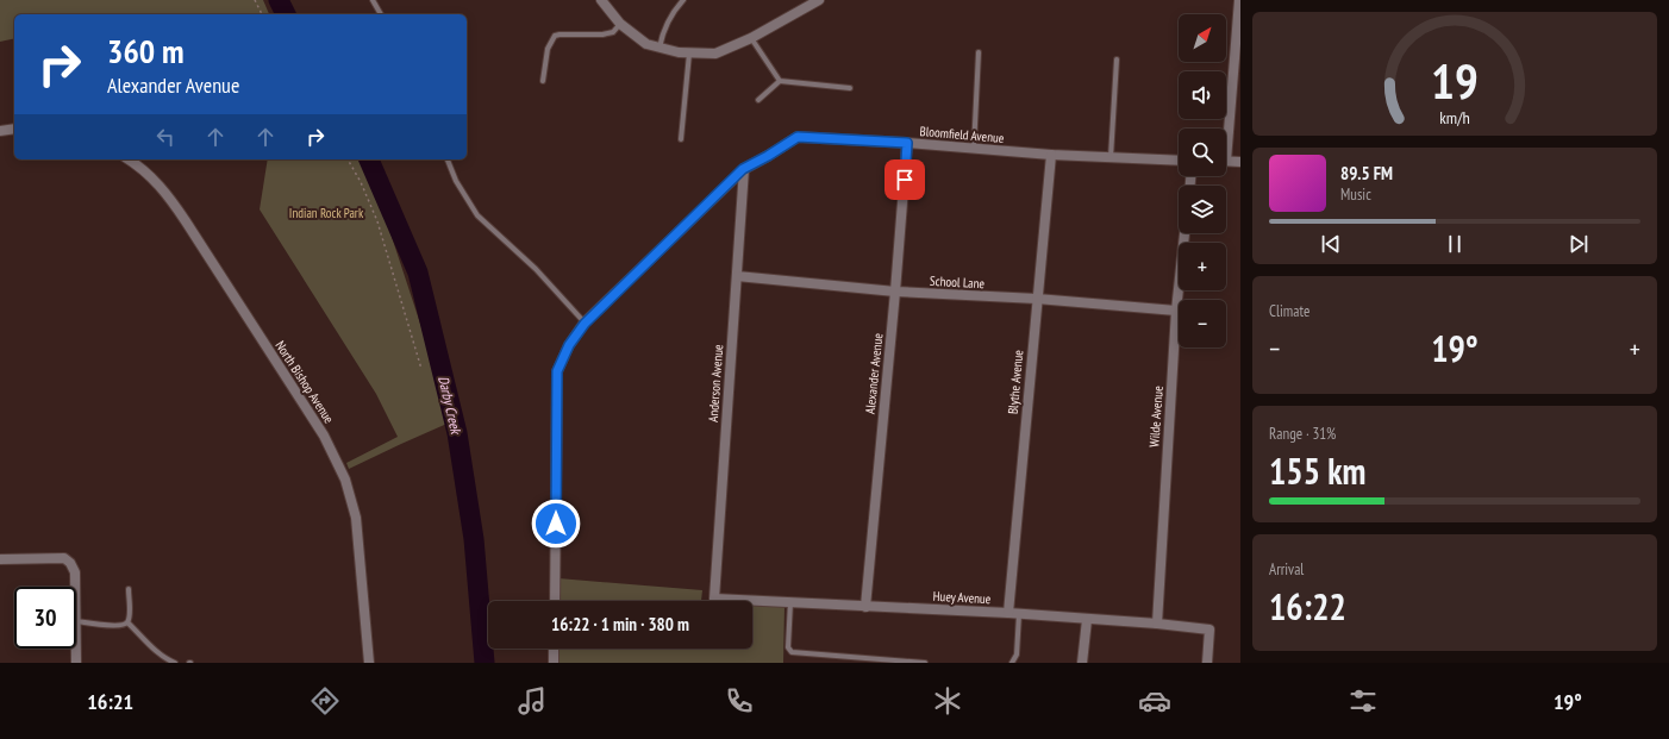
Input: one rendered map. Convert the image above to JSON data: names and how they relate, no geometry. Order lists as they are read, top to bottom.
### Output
{
  "streets": {
    "street": [
      "Bloomfield Avenue",
      "School Lane",
      "Alexander Avenue",
      "North Bishop Avenue",
      "Blythe Avenue",
      "Anderson Avenue",
      "Wilde Avenue",
      "Huey Avenue"
    ]
  },
  "crossings": [
    ["Bloomfield Avenue", "Alexander Avenue"],
    ["Bloomfield Avenue", "Blythe Avenue"],
    ["Bloomfield Avenue", "Anderson Avenue"],
    ["School Lane", "Alexander Avenue"],
    ["School Lane", "Blythe Avenue"],
    ["School Lane", "Anderson Avenue"],
    ["School Lane", "Wilde Avenue"],
    ["Alexander Avenue", "Huey Avenue"],
    ["Blythe Avenue", "Huey Avenue"],
    ["Anderson Avenue", "Huey Avenue"],
    ["Wilde Avenue", "Huey Avenue"]
  ],
  "water": ["Darby Creek"],
  "parks": ["Indian Rock Park"],
  "north": "top right",
  "page": {
    "map_buttons": ["+", "−"],
    "turn": ["360 m", "Alexander Avenue"],
    "song": ["89.5 FM", "Music"],
    "tile": [
      "Climate",
      ["Range · 31%", "155 km"],
      ["Arrival", "16:22"]
    ],
    "heat": ["−", "19°", "+"],
    "limit": "30",
    "trip": "16:22 · 1 min · 380 m",
    "tabs": ["16:21", "19°"],
    "gauge": ["19", "km/h"]
  }
}
